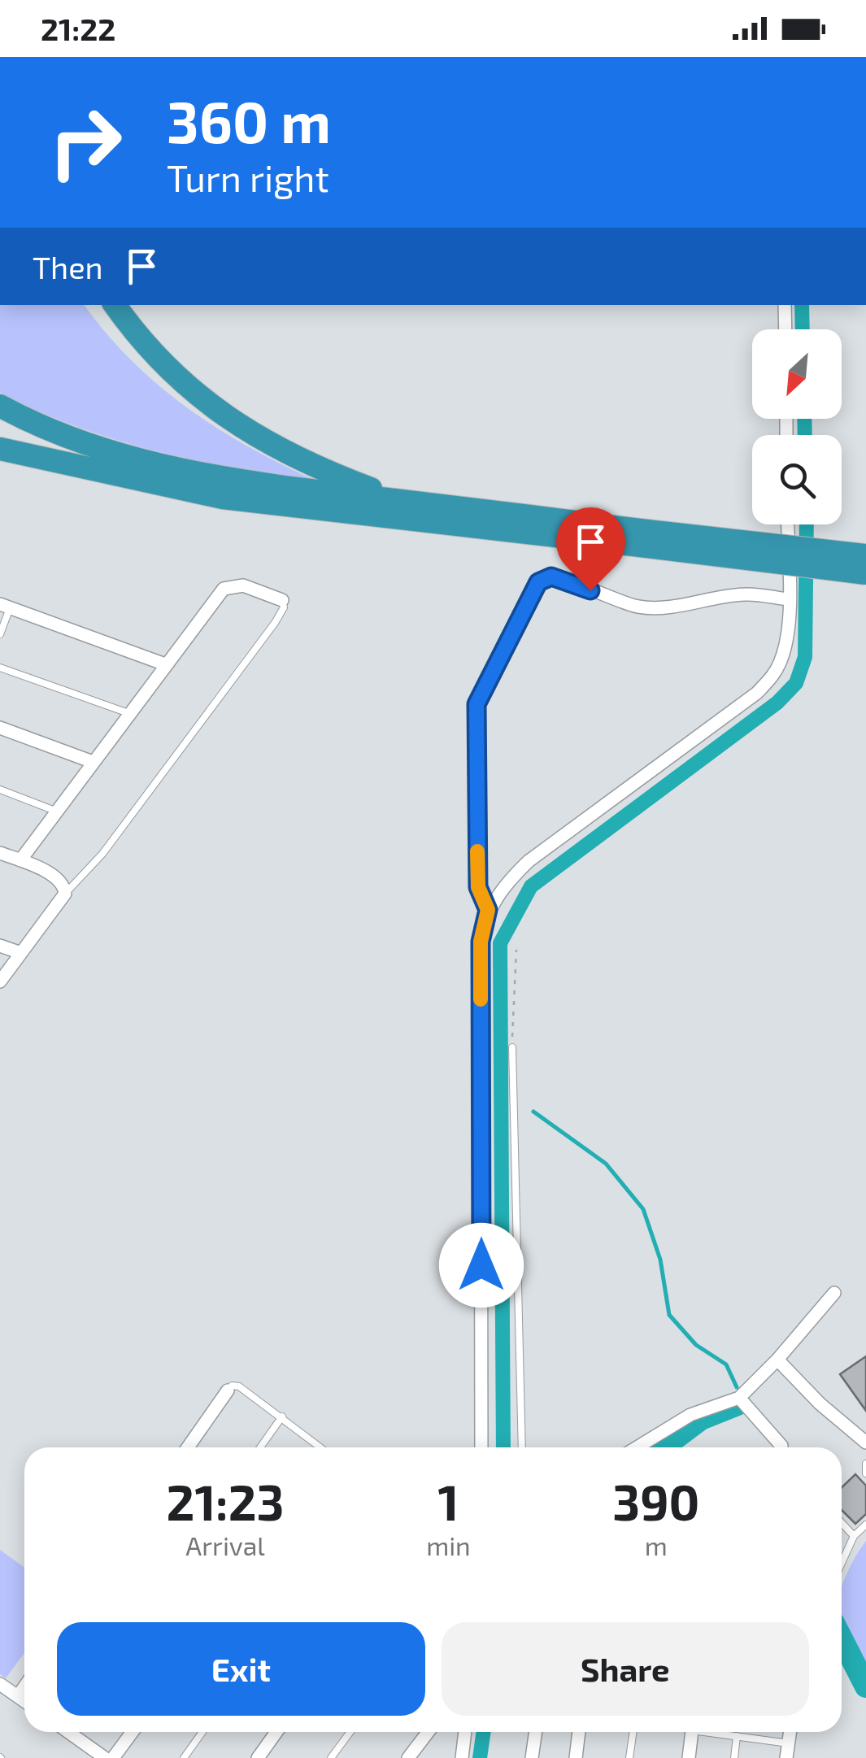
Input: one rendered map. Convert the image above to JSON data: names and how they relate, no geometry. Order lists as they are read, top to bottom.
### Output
{
  "north": "bottom left",
  "page": {
    "status": "21:22",
    "turn": ["360 m", "Turn right"],
    "then": "Then",
    "eta": [
      "21:23",
      "Arrival",
      "1",
      "min",
      "390",
      "m"
    ],
    "buttons": ["Exit", "Share"]
  }
}
